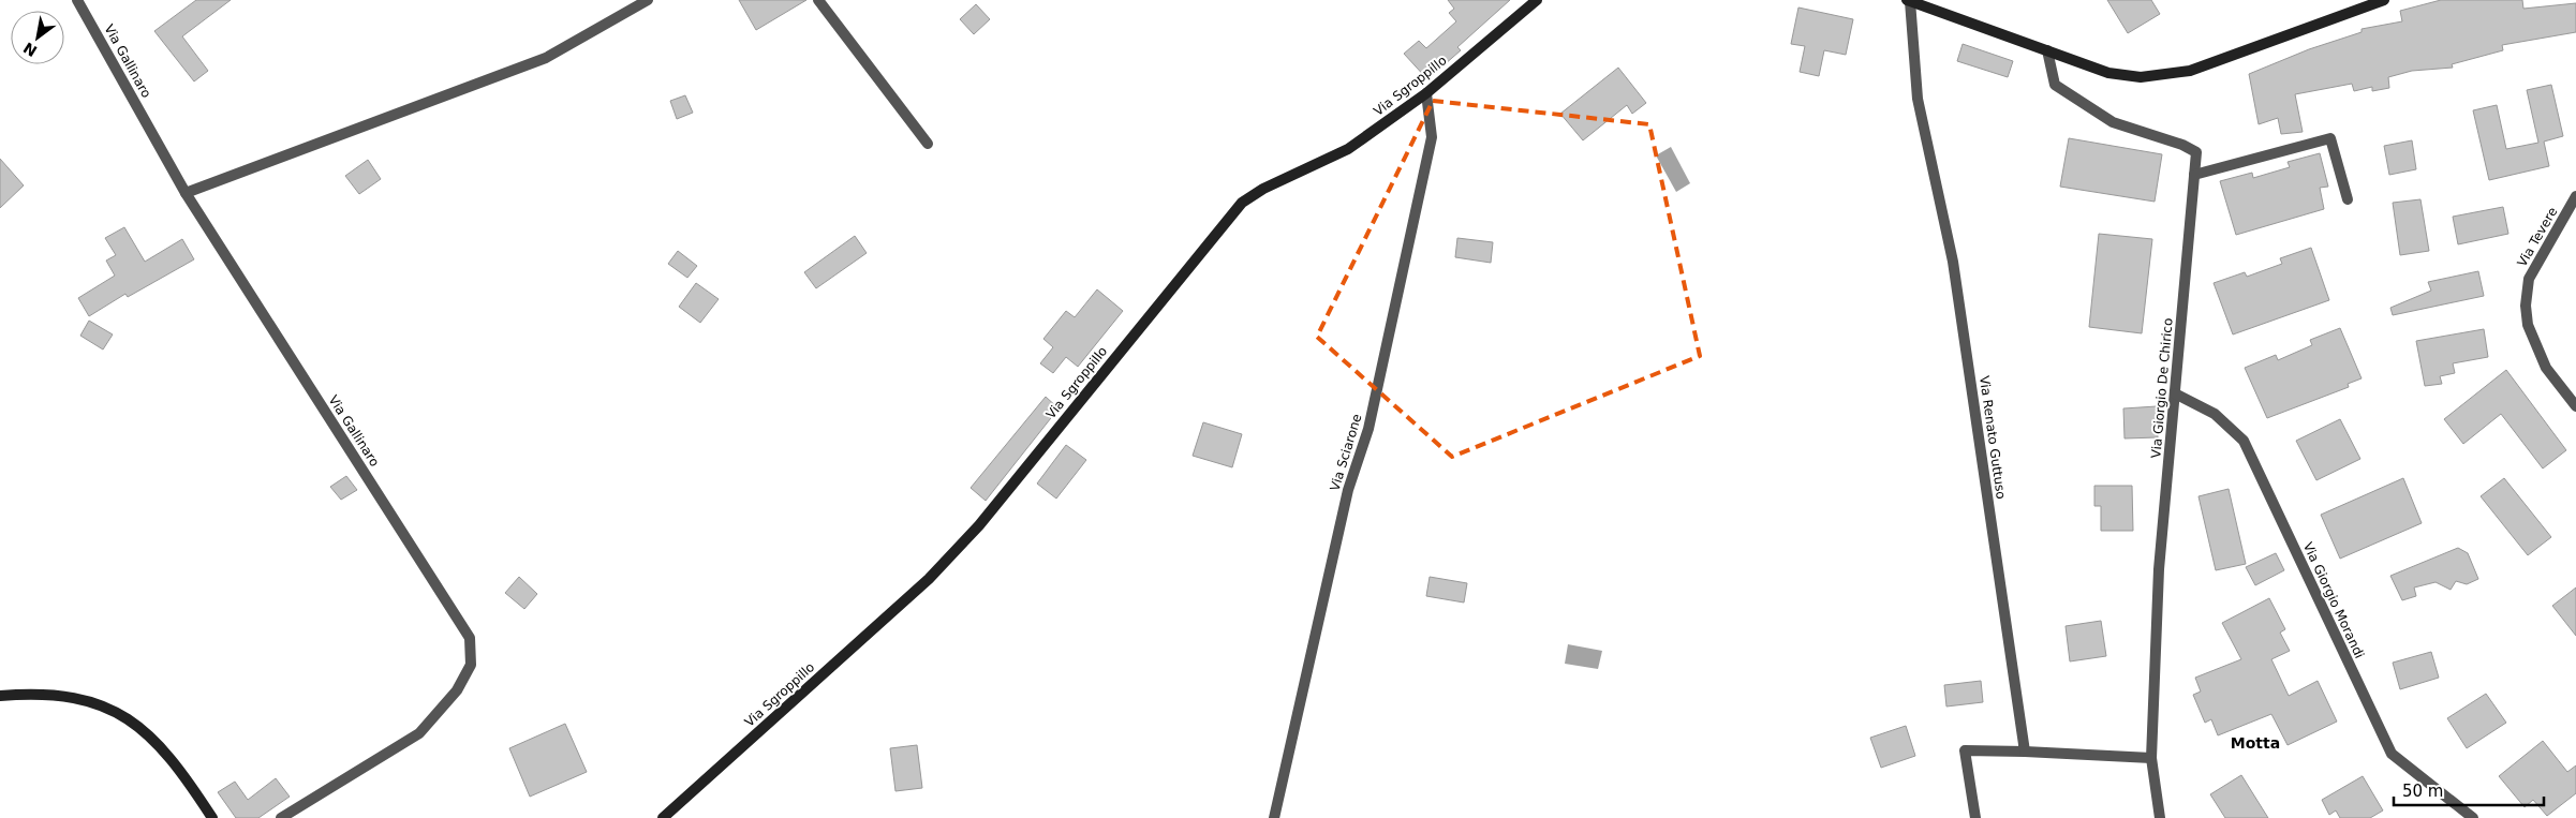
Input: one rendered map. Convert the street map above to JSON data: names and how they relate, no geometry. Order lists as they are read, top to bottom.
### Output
{
  "streets": {
    "main road": ["Via Sgroppillo"],
    "street": [
      "Via Gallinaro",
      "Via Tevere",
      "Via Giorgio De Chirico",
      "Via Renato Guttuso",
      "Via Sciarone",
      "Via Giorgio Morandi"
    ]
  },
  "crossings": [
    ["Via Sgroppillo", "Via Sciarone"],
    ["Via Giorgio De Chirico", "Via Giorgio Morandi"]
  ],
  "districts": ["Motta"],
  "scale_bar": "50 m",
  "north": "bottom left"
}
